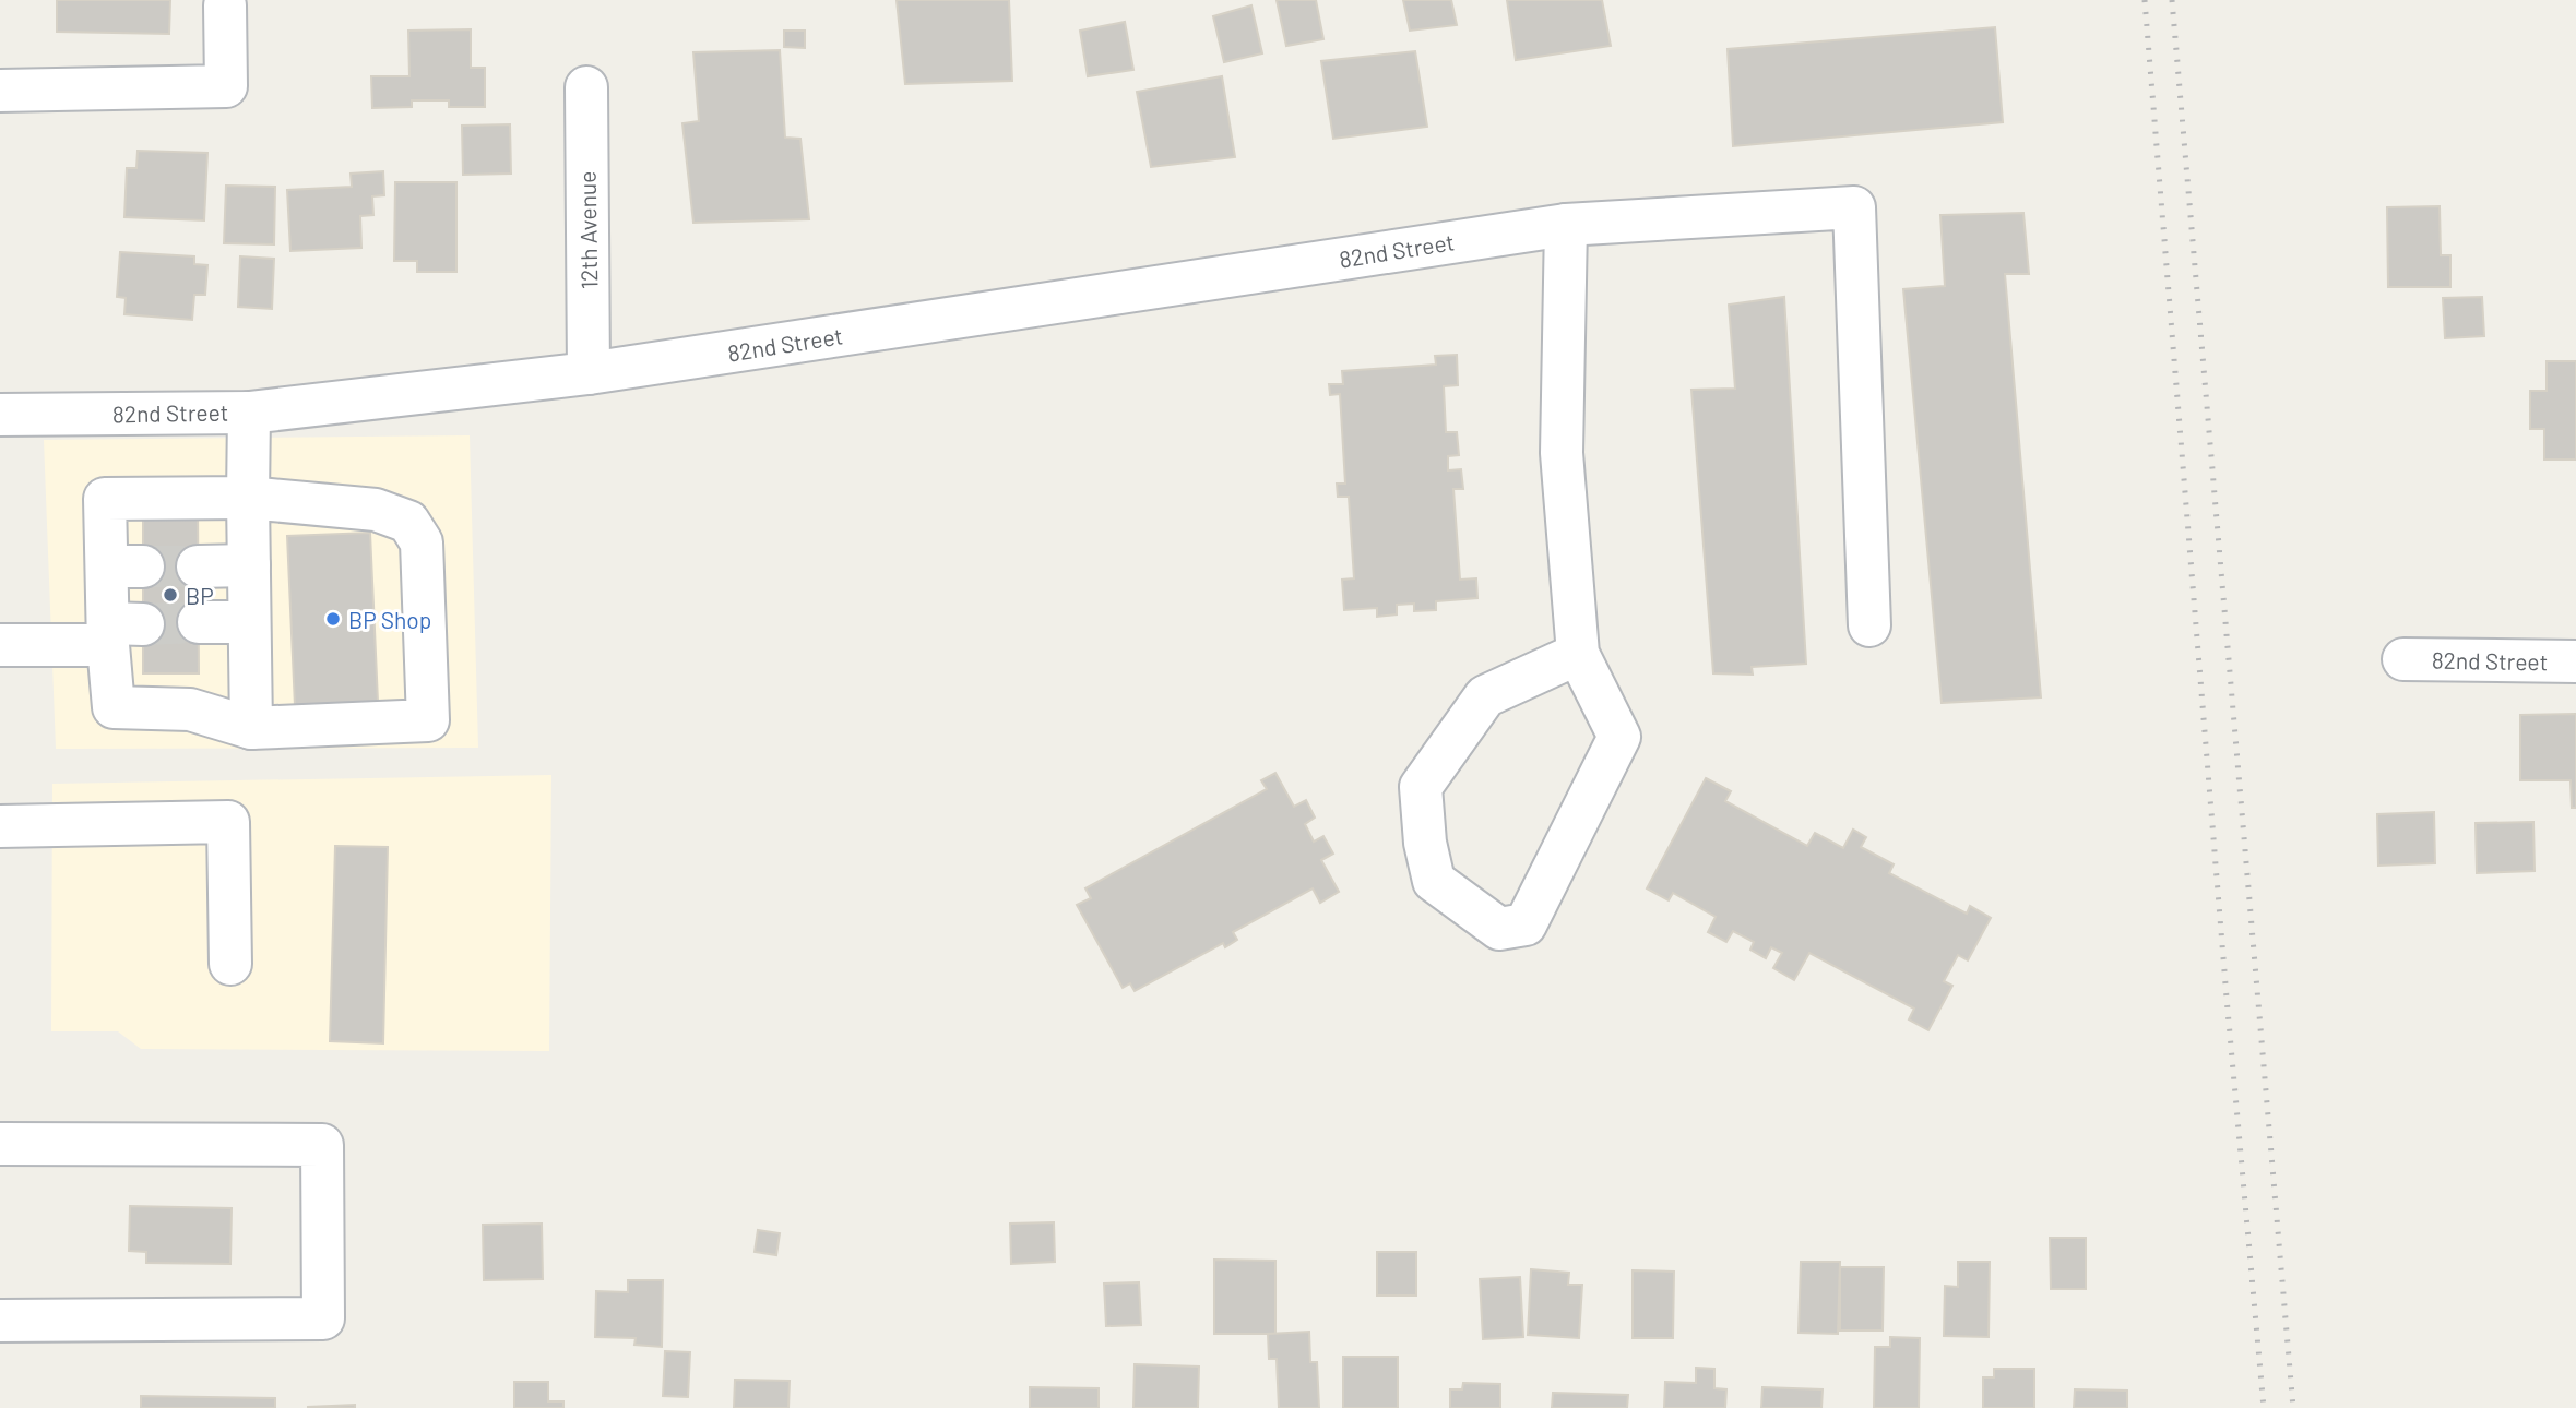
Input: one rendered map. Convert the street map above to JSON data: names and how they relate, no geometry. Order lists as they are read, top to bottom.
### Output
{
  "streets": {
    "street": ["12th Avenue", "82nd Street"]
  },
  "crossings": [
    ["12th Avenue", "82nd Street"]
  ],
  "places": ["BP", "BP Shop"]
}
